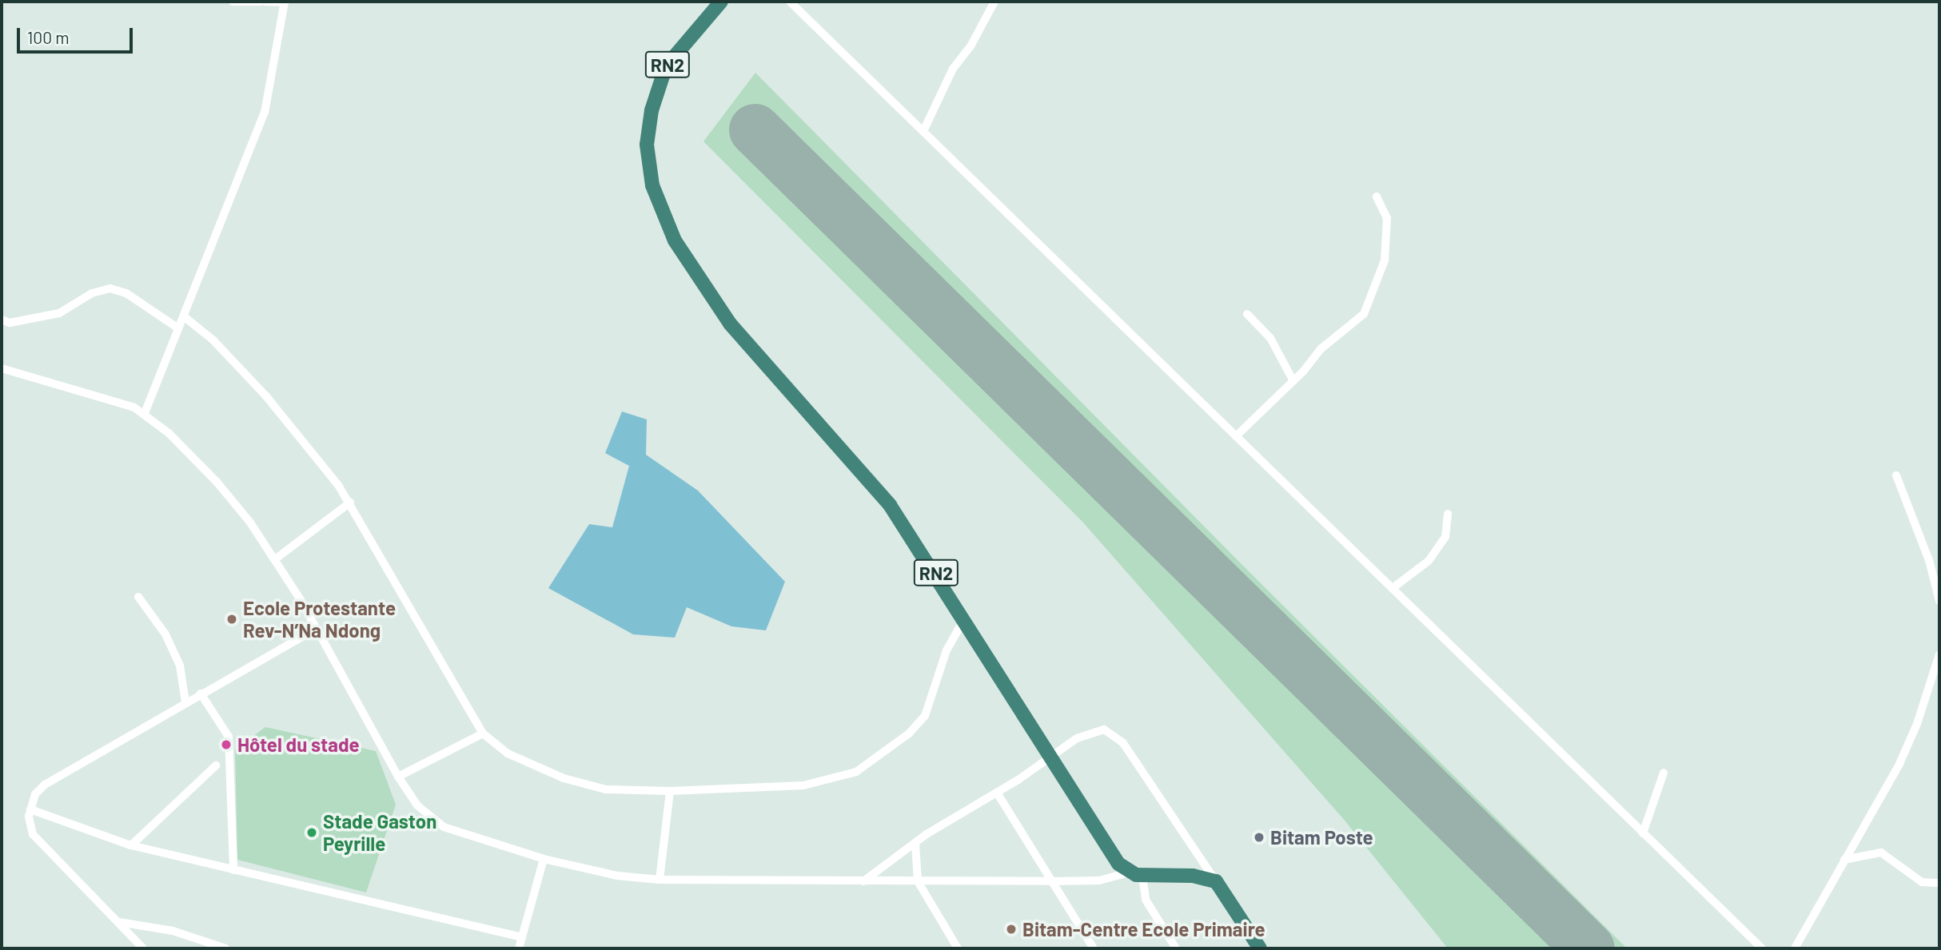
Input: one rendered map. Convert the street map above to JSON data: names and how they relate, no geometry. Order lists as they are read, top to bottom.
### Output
{
  "streets": {
    "highway": ["RN2"]
  },
  "places": [
    "Ecole Protestante Rev-N’Na Ndong",
    "Hôtel du stade",
    "Stade Gaston Peyrille",
    "Bitam Poste",
    "Bitam-Centre Ecole Primaire"
  ],
  "scale_bar": "100 m"
}
